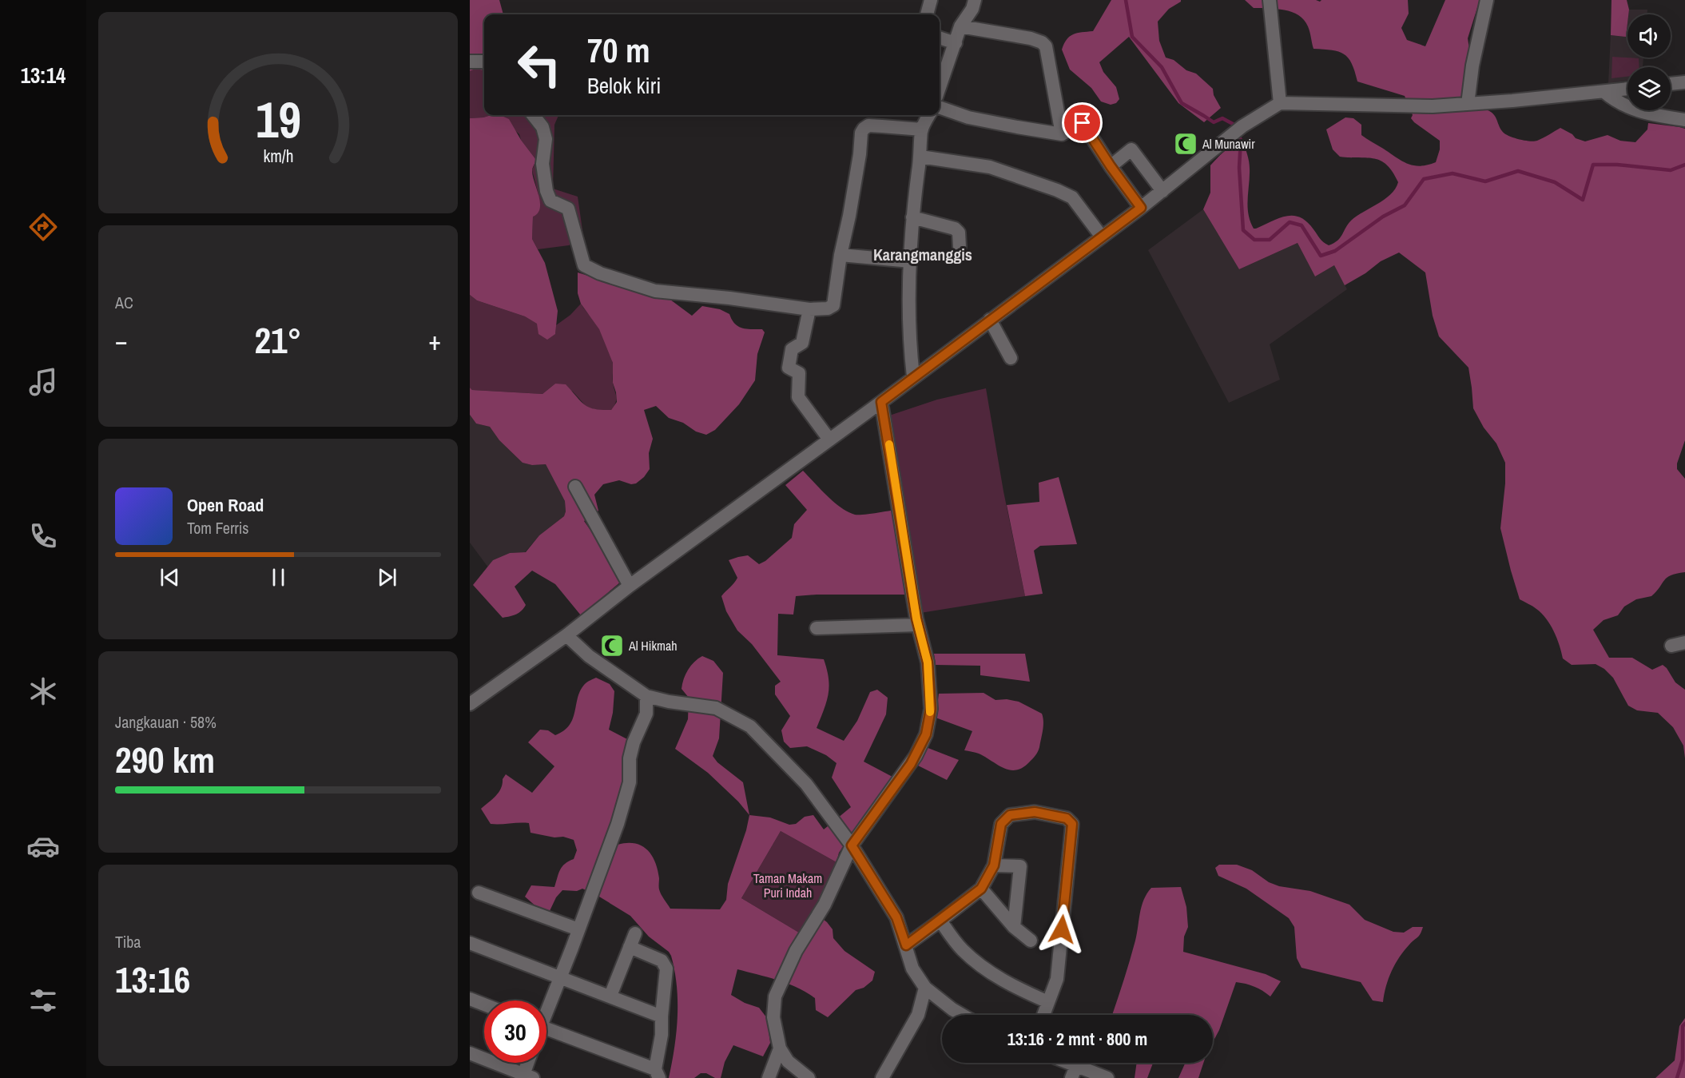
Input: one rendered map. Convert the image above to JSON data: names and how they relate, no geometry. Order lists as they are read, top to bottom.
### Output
{
  "districts": ["Karangmanggis"],
  "parks": ["Taman Makam Puri Indah"],
  "places": {
    "mosque": ["Al Munawir", "Al Hikmah"]
  },
  "page": {
    "tabs": "13:14",
    "turn": ["70 m", "Belok kiri"],
    "tile": [
      "AC",
      ["Jangkauan · 58%", "290 km"],
      ["Tiba", "13:16"]
    ],
    "heat": ["−", "21°", "+"],
    "song": ["Open Road", "Tom Ferris"],
    "limit": "30",
    "trip": "13:16 · 2 mnt · 800 m",
    "gauge": ["19", "km/h"]
  }
}
